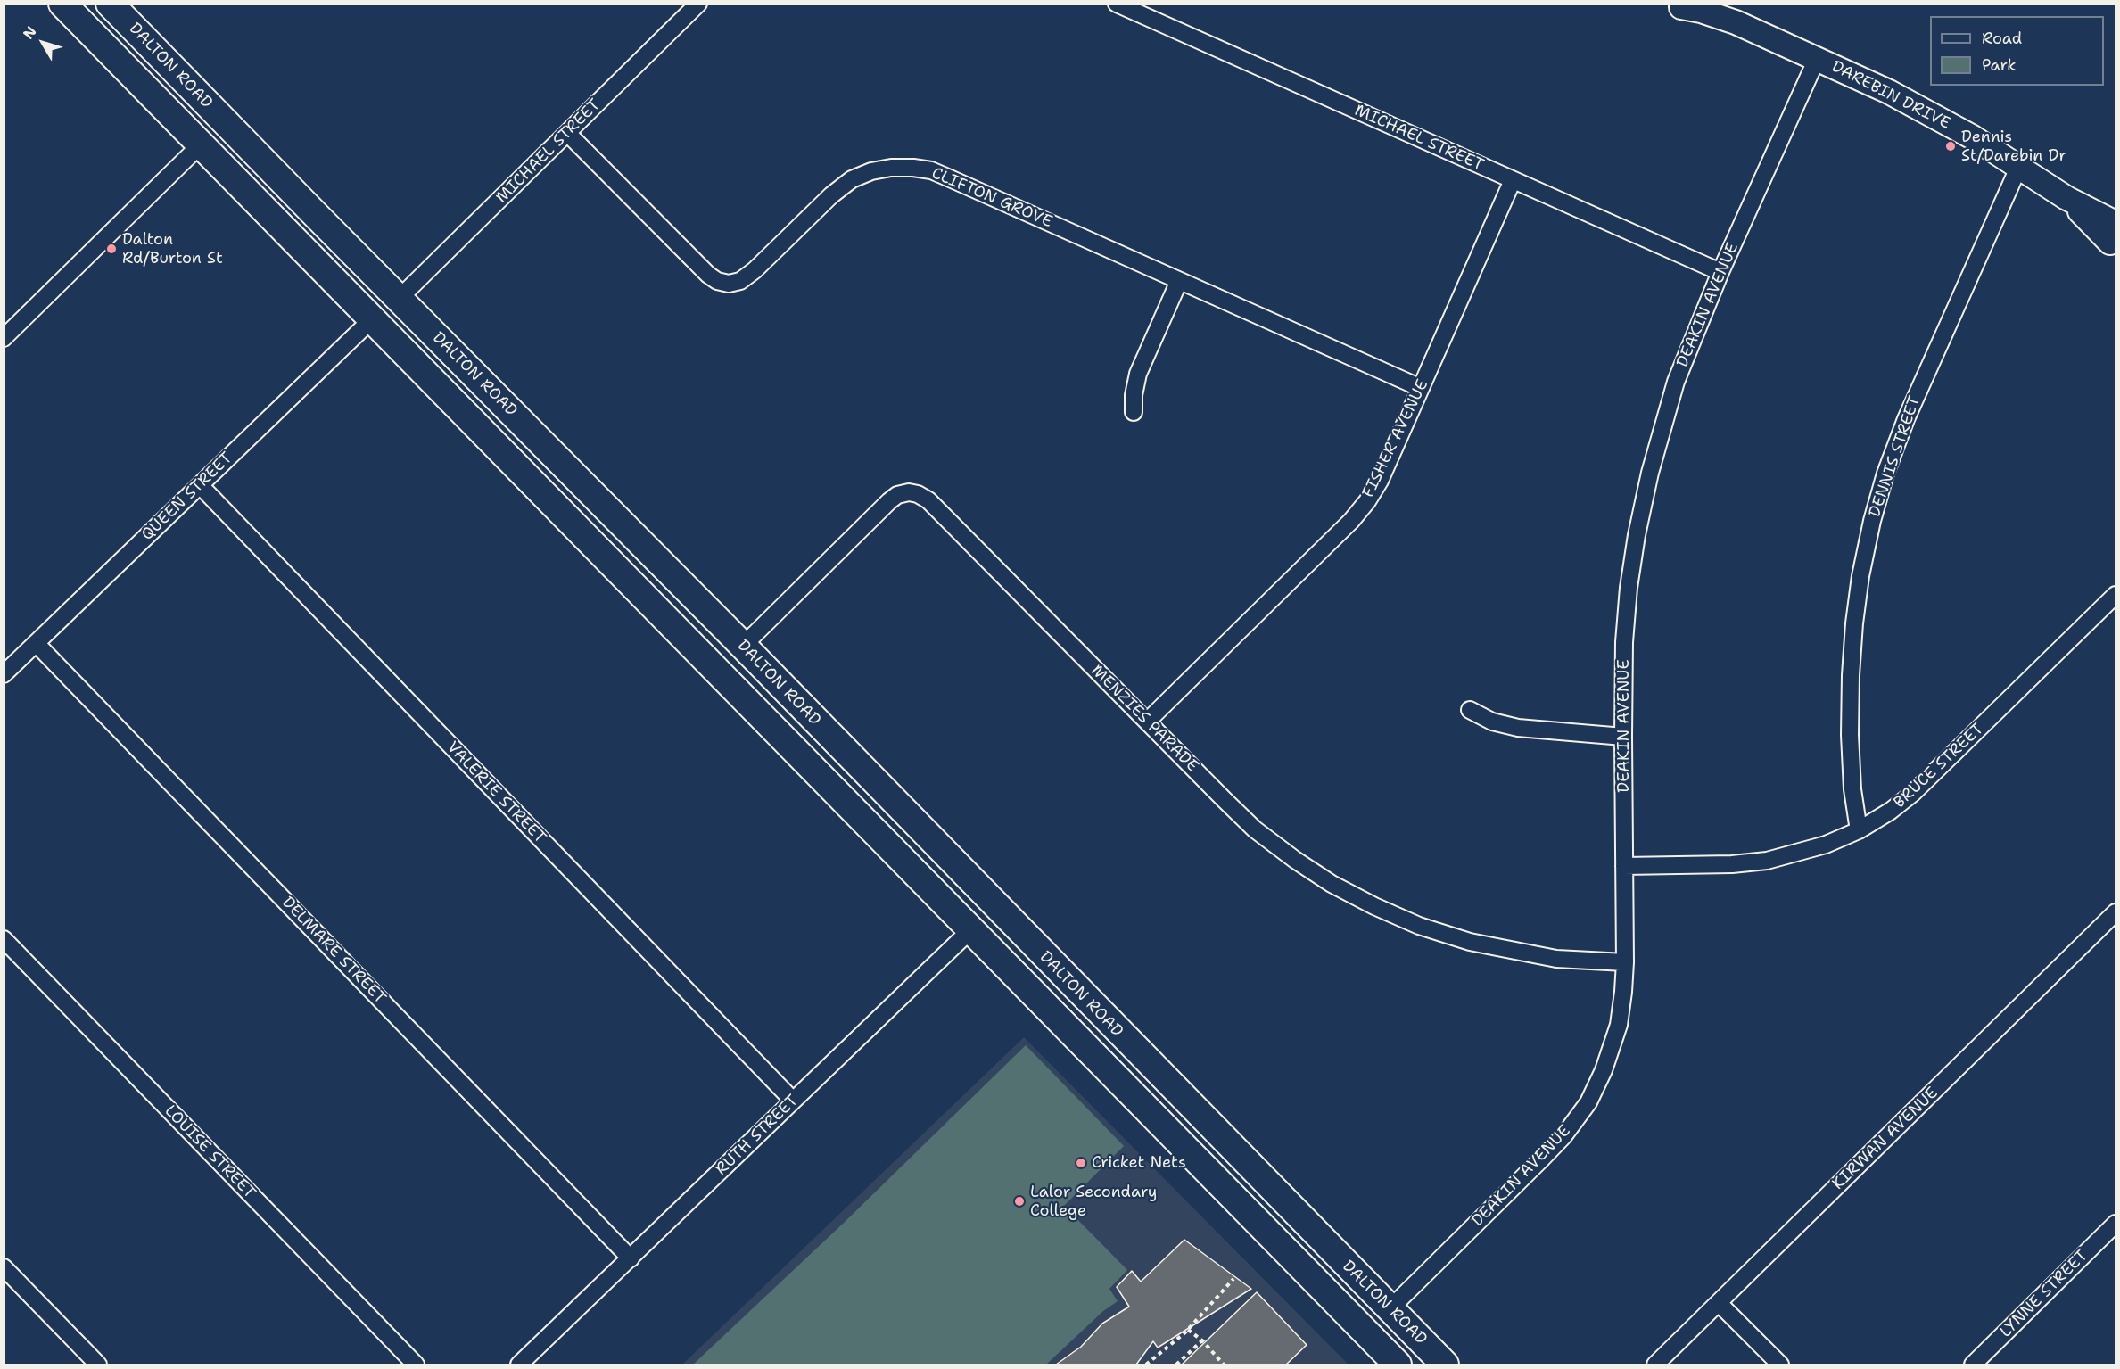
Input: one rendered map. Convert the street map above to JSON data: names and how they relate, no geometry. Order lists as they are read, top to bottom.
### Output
{
  "streets": {
    "main road": ["DALTON ROAD", "DEAKIN AVENUE", "RUTH STREET"],
    "street": [
      "DAREBIN DRIVE",
      "MICHAEL STREET",
      "CLIFTON GROVE",
      "FISHER AVENUE",
      "DENNIS STREET",
      "QUEEN STREET",
      "MENZIES PARADE",
      "BRUCE STREET",
      "VALERIE STREET",
      "DELMARE STREET",
      "KIRWAN AVENUE",
      "LOUISE STREET",
      "LYNNE STREET"
    ]
  },
  "crossings": [
    ["DALTON ROAD", "MICHAEL STREET"],
    ["DALTON ROAD", "DEAKIN AVENUE"],
    ["DALTON ROAD", "QUEEN STREET"],
    ["DALTON ROAD", "MENZIES PARADE"],
    ["DALTON ROAD", "RUTH STREET"],
    ["DAREBIN DRIVE", "DEAKIN AVENUE"],
    ["DAREBIN DRIVE", "DENNIS STREET"],
    ["MICHAEL STREET", "CLIFTON GROVE"],
    ["MICHAEL STREET", "DEAKIN AVENUE"],
    ["MICHAEL STREET", "FISHER AVENUE"],
    ["CLIFTON GROVE", "FISHER AVENUE"],
    ["DEAKIN AVENUE", "MENZIES PARADE"],
    ["DEAKIN AVENUE", "BRUCE STREET"],
    ["FISHER AVENUE", "MENZIES PARADE"],
    ["DENNIS STREET", "BRUCE STREET"],
    ["QUEEN STREET", "VALERIE STREET"],
    ["QUEEN STREET", "DELMARE STREET"],
    ["VALERIE STREET", "RUTH STREET"],
    ["DELMARE STREET", "RUTH STREET"]
  ],
  "places": [
    "Dennis St/Darebin Dr",
    "Dalton Rd/Burton St",
    "Cricket Nets",
    "Lalor Secondary College"
  ],
  "legend": ["Road", "Park"],
  "north": "top left"
}
